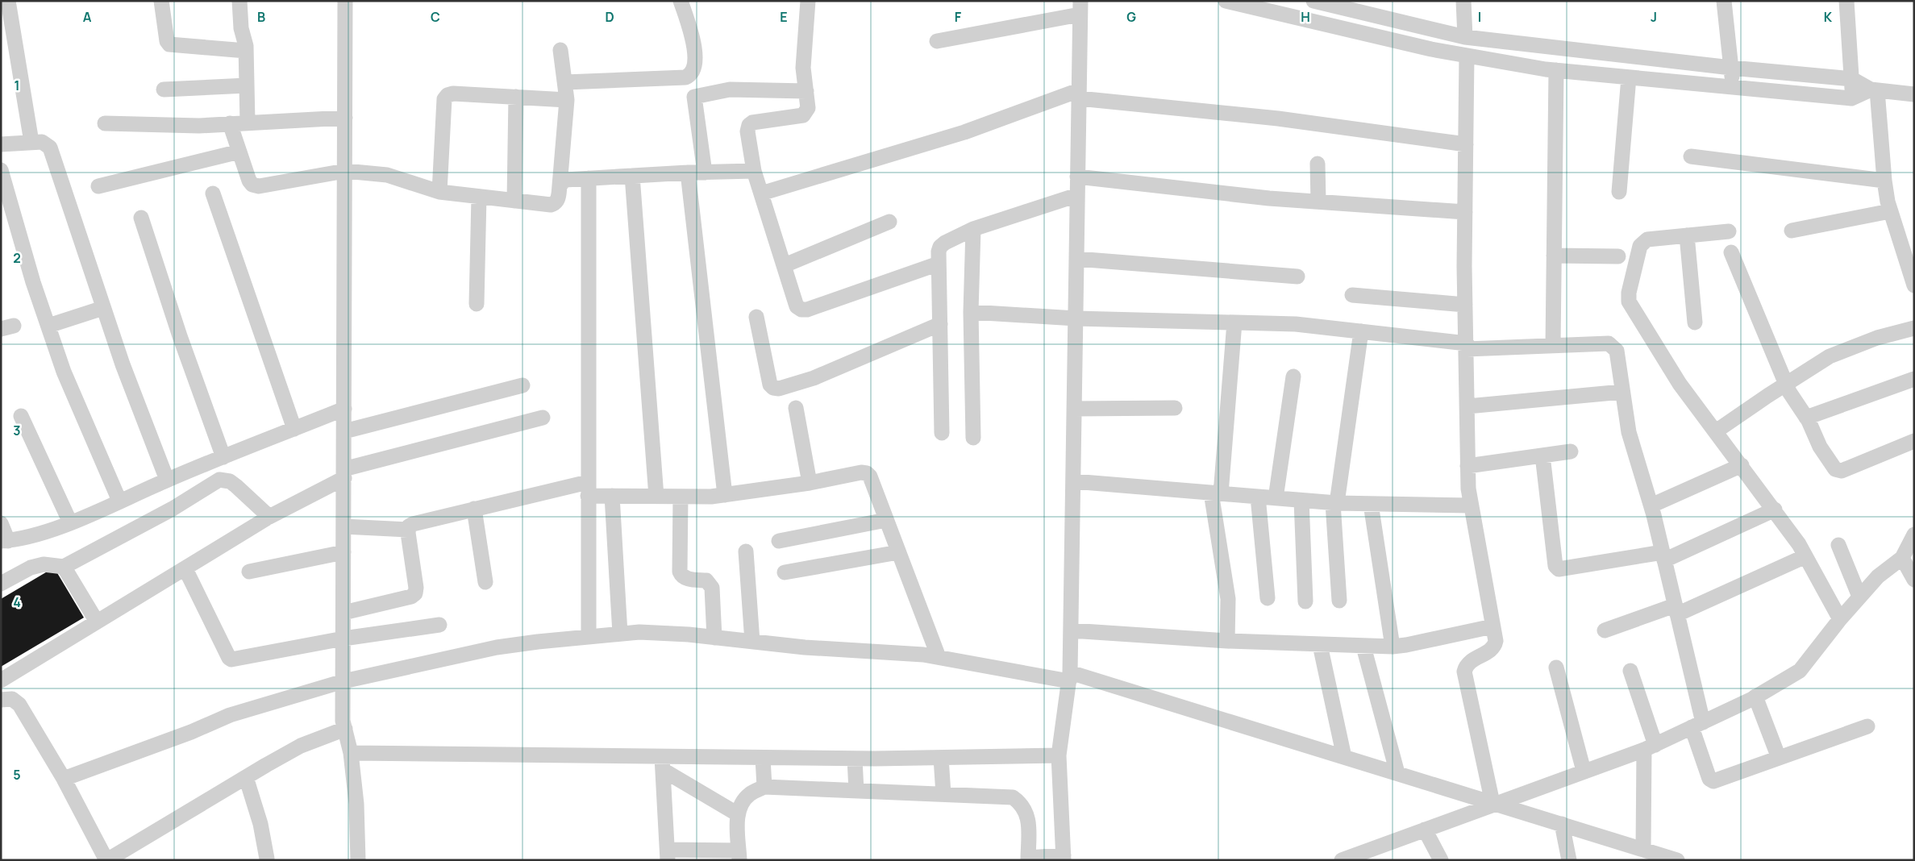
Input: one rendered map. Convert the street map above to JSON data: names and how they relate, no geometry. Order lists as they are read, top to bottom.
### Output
{
  "grid": {
    "columns": [
      "A",
      "B",
      "C",
      "D",
      "E",
      "F",
      "G",
      "H",
      "I",
      "J",
      "K"
    ],
    "rows": [
      "1",
      "2",
      "3",
      "4",
      "5"
    ]
  }
}
